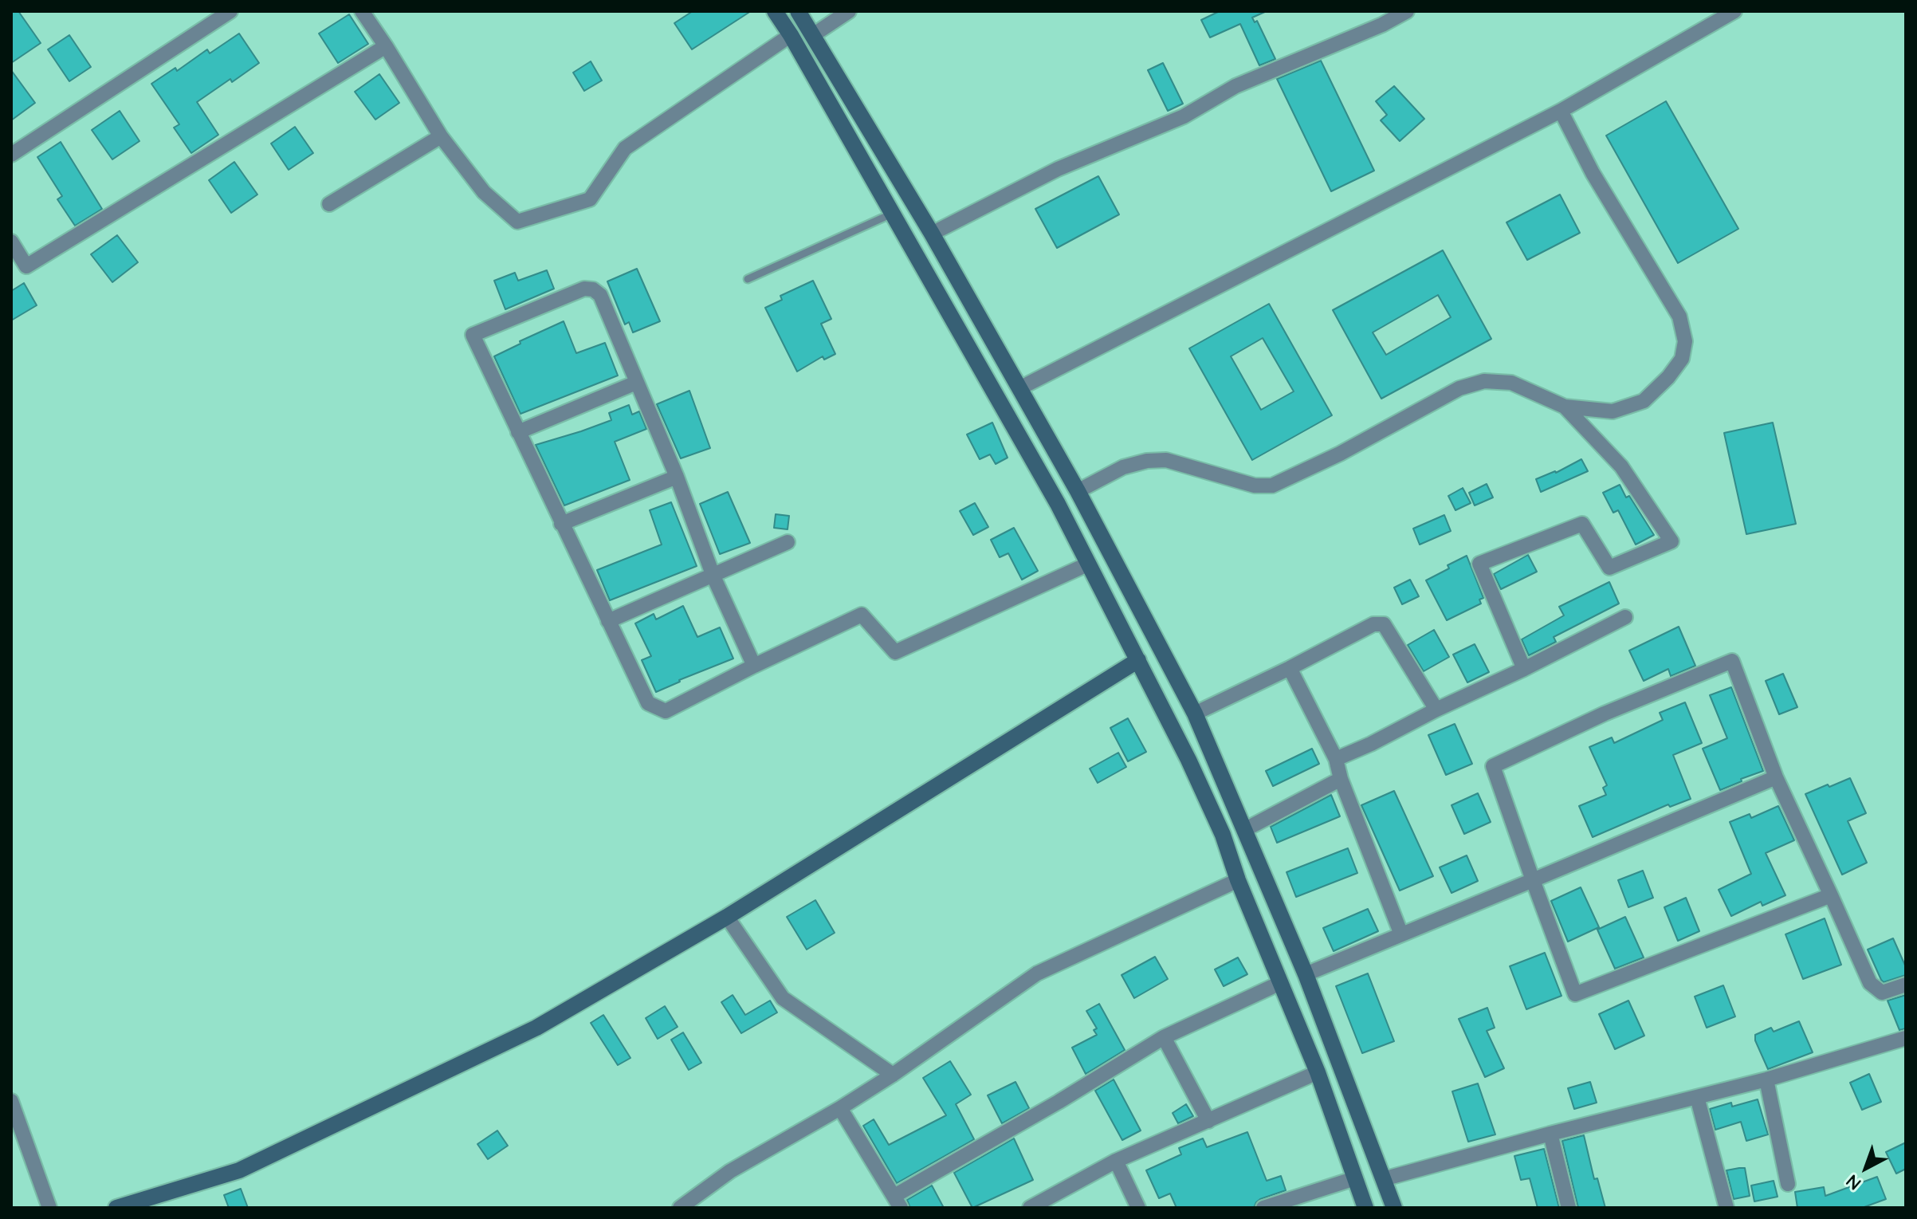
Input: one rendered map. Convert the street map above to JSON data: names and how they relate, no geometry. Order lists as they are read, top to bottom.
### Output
{
  "north": "bottom left"
}
